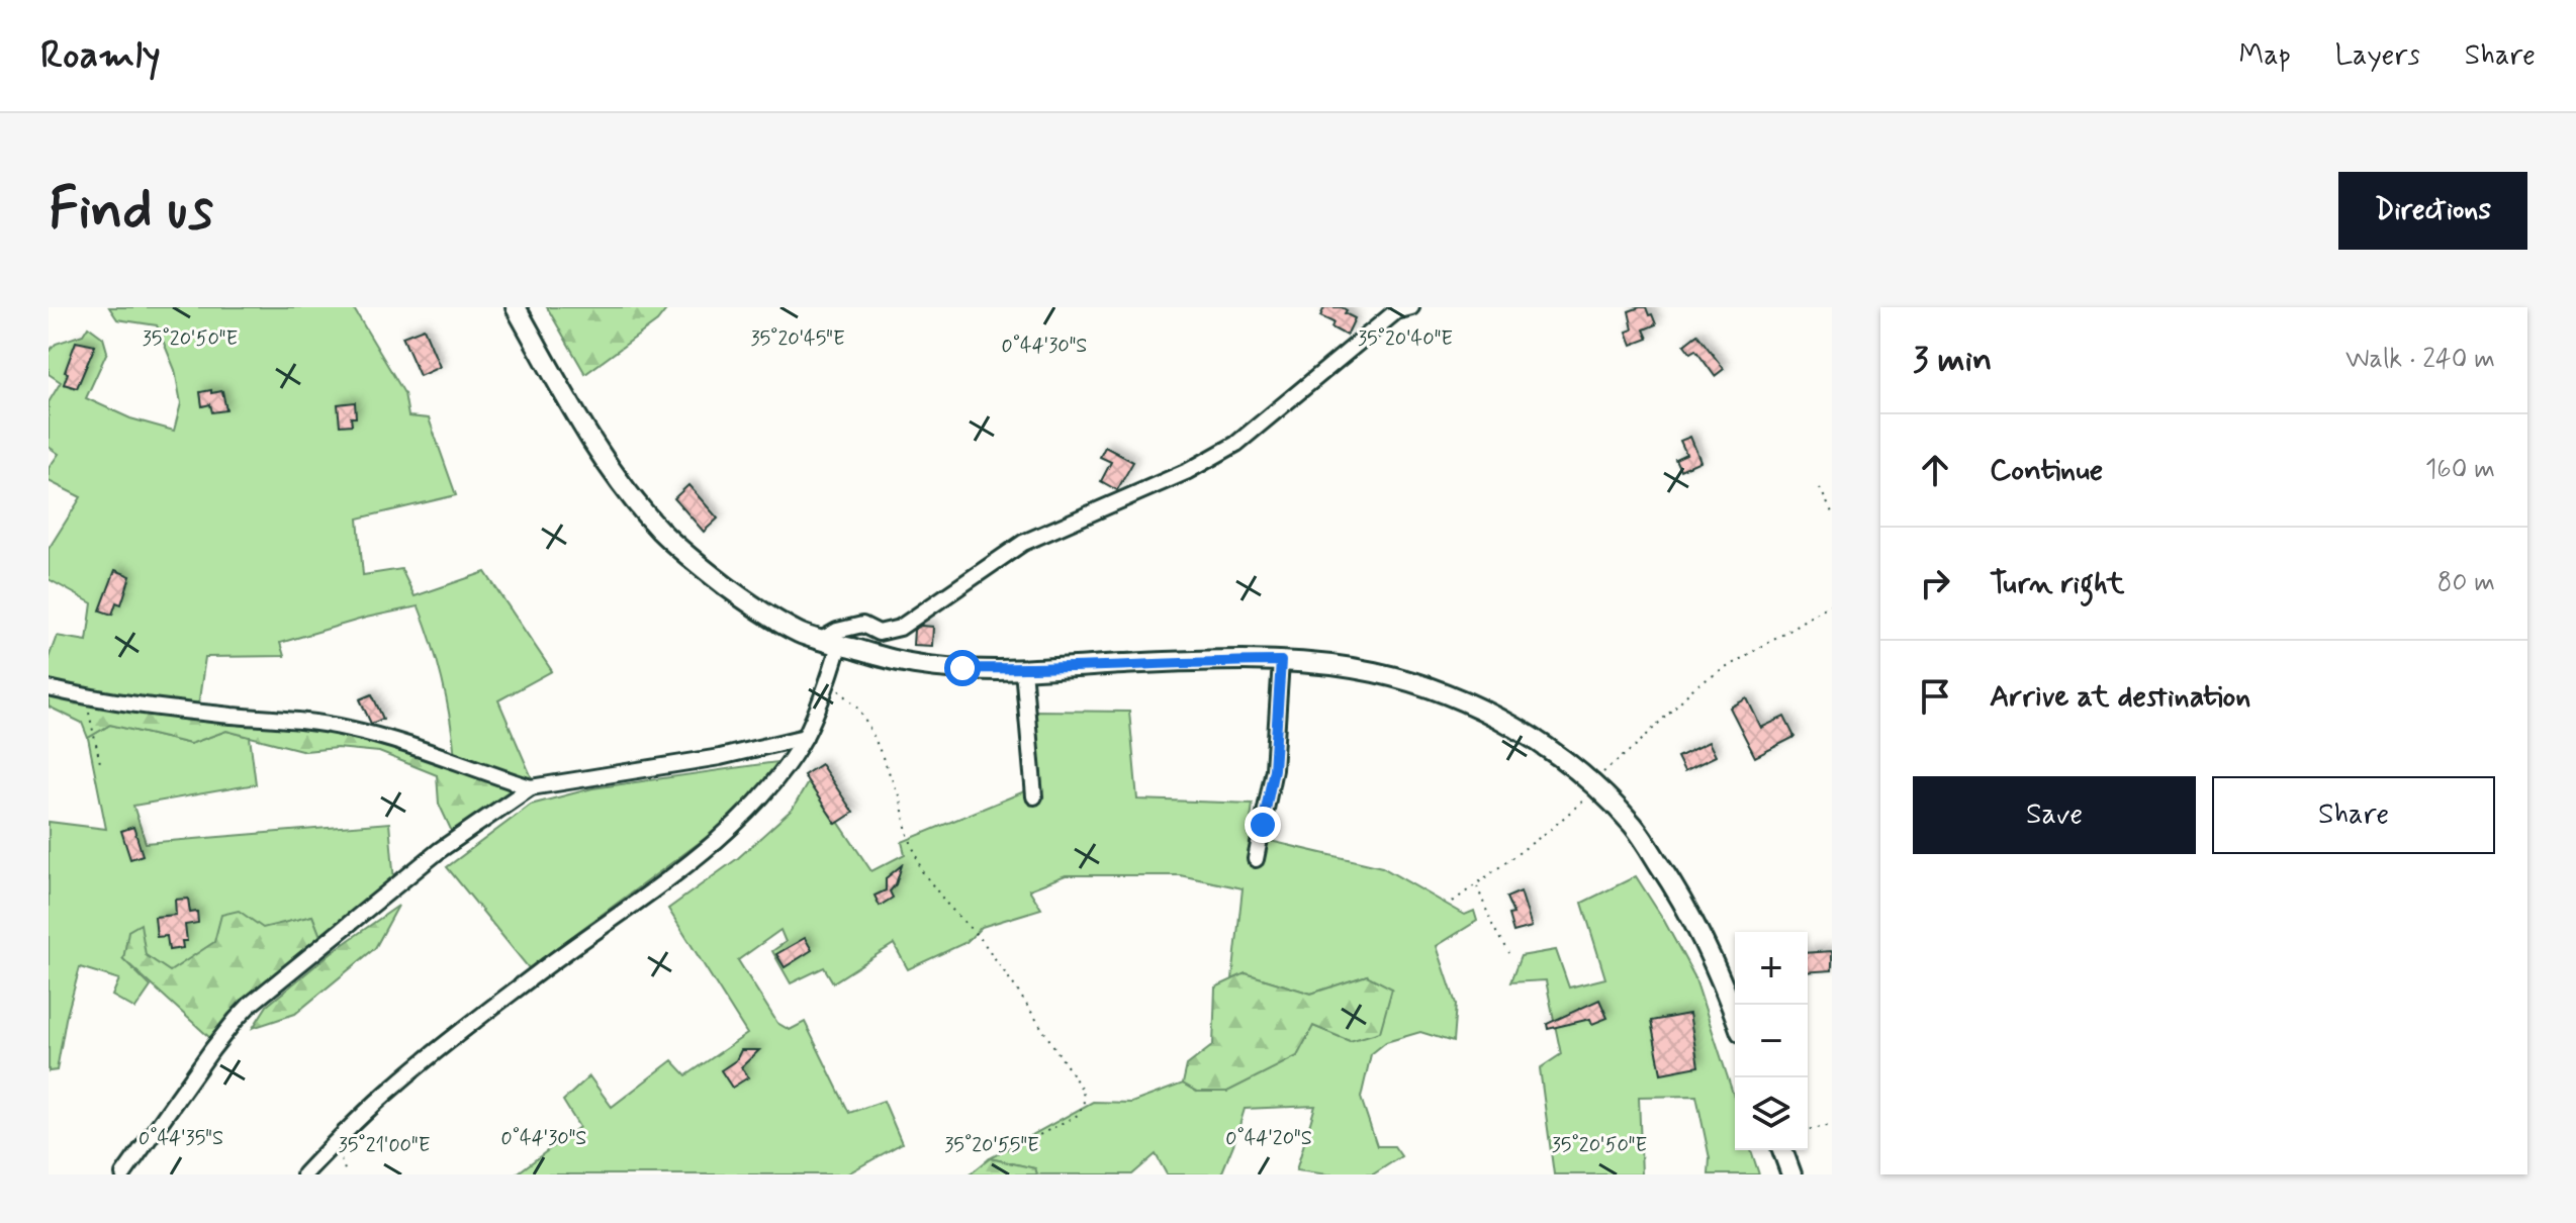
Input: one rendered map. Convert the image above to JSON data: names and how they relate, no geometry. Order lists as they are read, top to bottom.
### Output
{
  "page": {
    "header": "Roamly",
    "nav": ["Map", "Layers", "Share"],
    "buttons": [
      "Directions",
      ["Save", "Share"]
    ],
    "title": "Find us",
    "heading": ["3 min", "Walk · 240 m"],
    "list": [
      ["Continue", "160 m"],
      ["Turn right", "80 m"],
      "Arrive at destination"
    ],
    "map_buttons": ["+", "−"]
  },
  "coordinates": [
    "35°20'50\"E",
    "35°20'45\"E",
    "35°20'40\"E",
    "0°44'30\"S",
    "0°44'35\"S",
    "0°44'20\"S",
    "35°21'00\"E",
    "35°20'55\"E"
  ]
}
